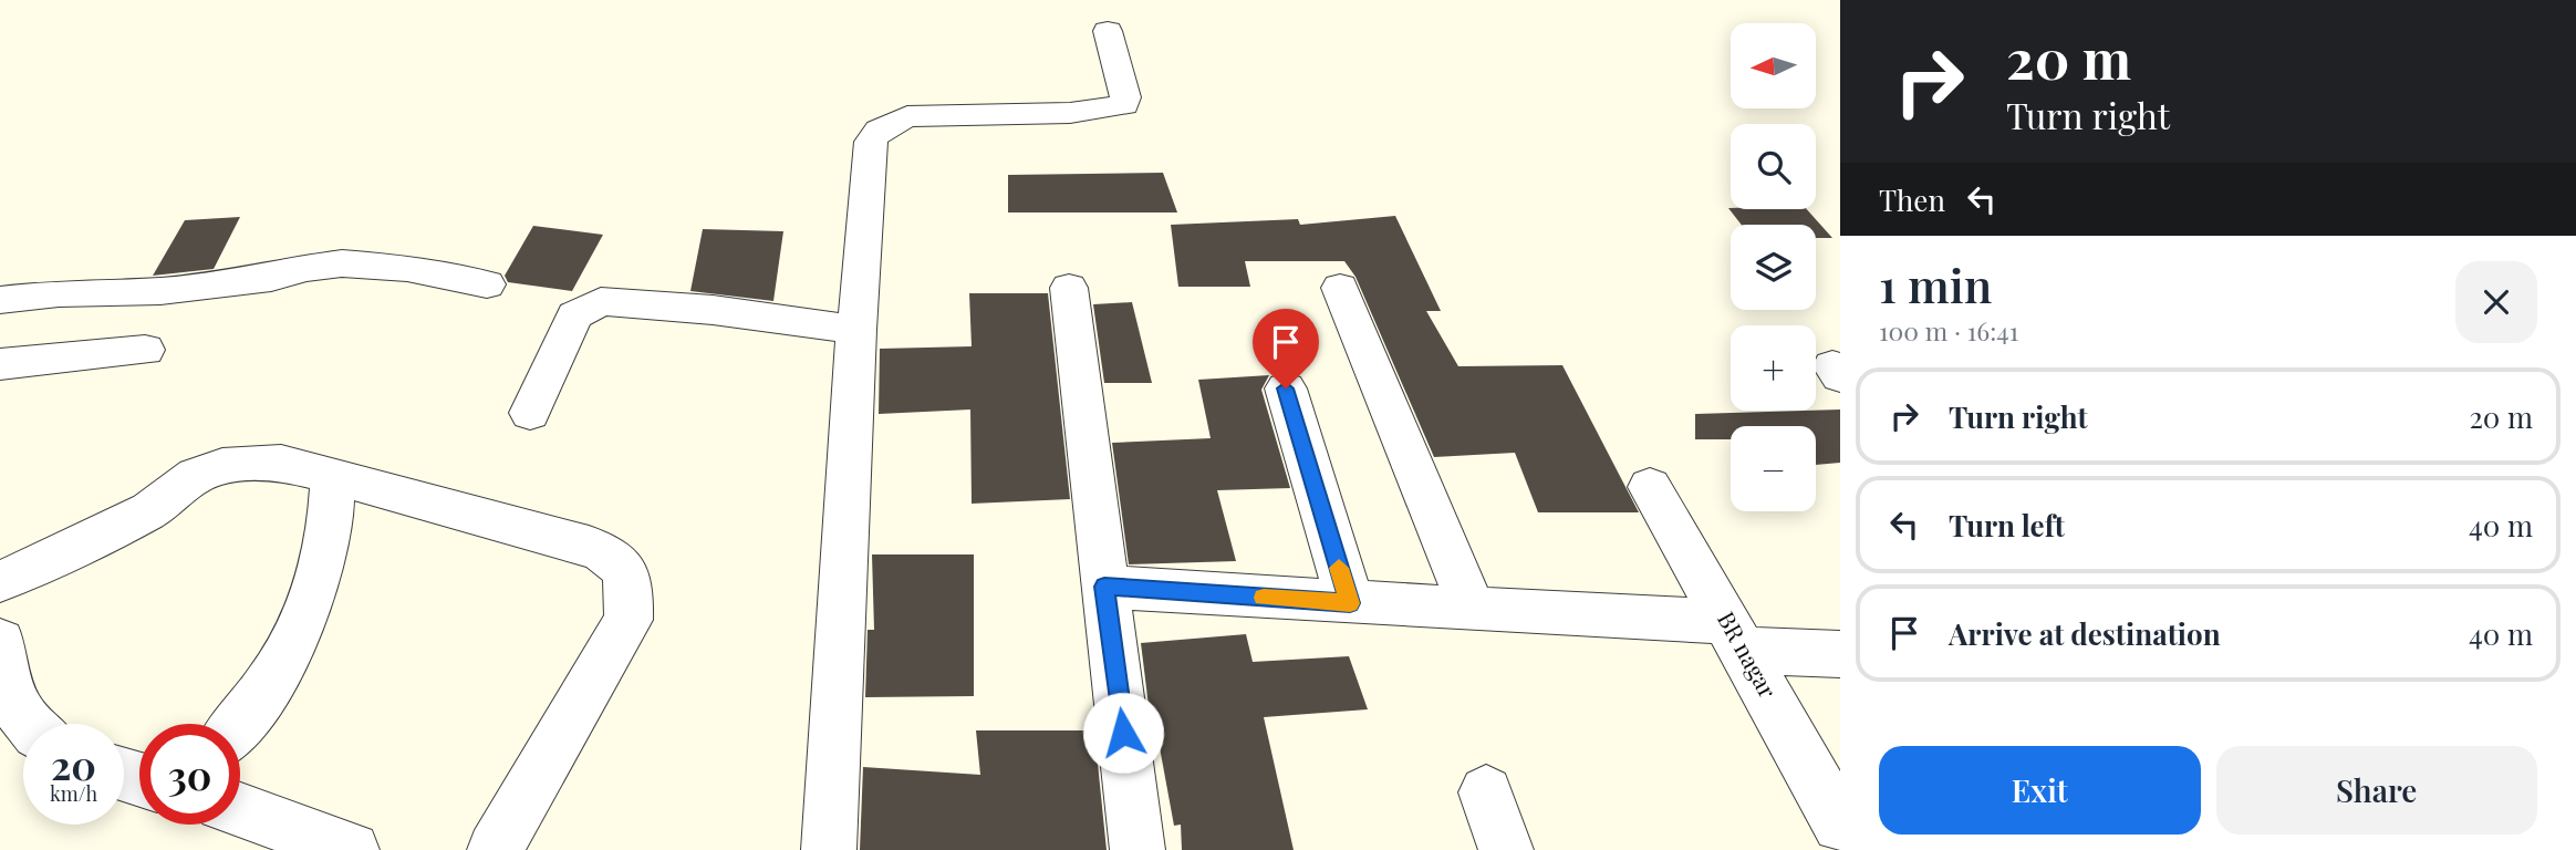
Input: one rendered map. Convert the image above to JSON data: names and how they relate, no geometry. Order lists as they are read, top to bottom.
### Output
{
  "streets": {
    "street": ["BR nagar"]
  },
  "north": "left",
  "page": {
    "turn": ["20 m", "Turn right"],
    "map_buttons": ["+", "−"],
    "then": "Then",
    "heading": ["1 min", "100 m · 16:41"],
    "list": [
      {
        "name": "Turn right",
        "value": "20 m"
      },
      {
        "name": "Turn left",
        "value": "40 m"
      },
      {
        "name": "Arrive at destination",
        "value": "40 m"
      }
    ],
    "speed": "20 km/h",
    "limit": "30",
    "buttons": ["Exit", "Share"]
  }
}
